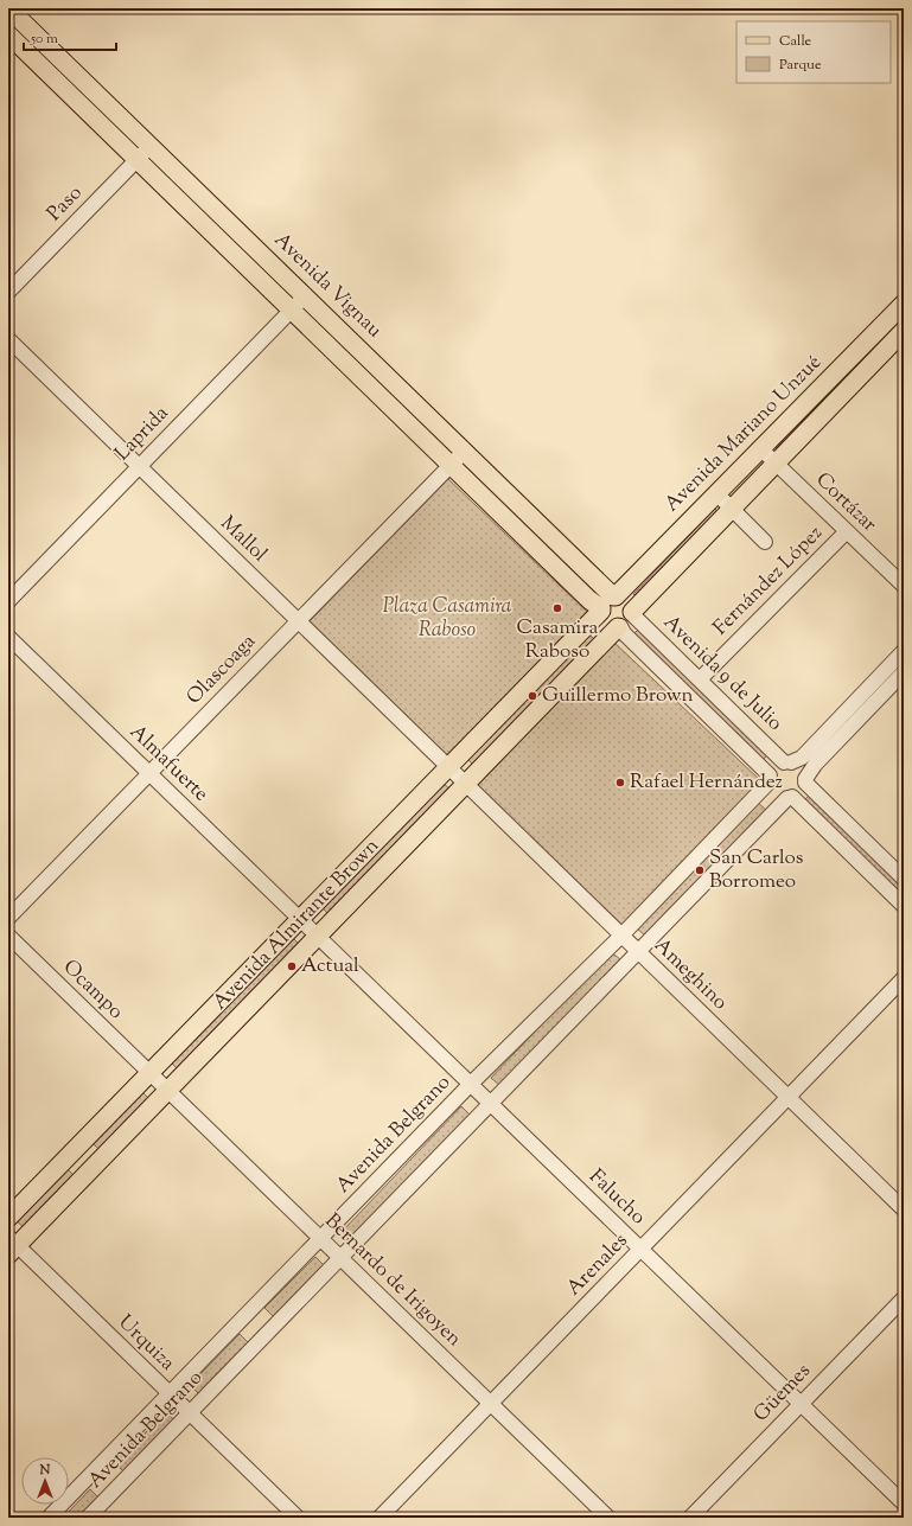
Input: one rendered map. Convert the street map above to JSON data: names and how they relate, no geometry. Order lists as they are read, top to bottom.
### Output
{
  "streets": {
    "main road": ["Avenida Vignau", "Avenida Mariano Unzué", "Avenida Almirante Brown"],
    "street": [
      "Paso",
      "Laprida",
      "Cortázar",
      "Mallol",
      "Fernández López",
      "Olascoaga",
      "Avenida 9 de Julio",
      "Almafuerte",
      "Ameghino",
      "Ocampo",
      "Avenida Belgrano",
      "Falucho",
      "Arenales",
      "Bernardo de Irigoyen",
      "Urquiza",
      "Güemes"
    ]
  },
  "crossings": [
    ["Paso", "Avenida Vignau"],
    ["Avenida Vignau", "Laprida"],
    ["Avenida Vignau", "Avenida Mariano Unzué"],
    ["Avenida Vignau", "Olascoaga"],
    ["Avenida Vignau", "Avenida Almirante Brown"],
    ["Laprida", "Mallol"],
    ["Avenida Mariano Unzué", "Cortázar"],
    ["Avenida Mariano Unzué", "Avenida 9 de Julio"],
    ["Avenida Mariano Unzué", "Avenida Almirante Brown"],
    ["Cortázar", "Fernández López"],
    ["Mallol", "Olascoaga"],
    ["Mallol", "Avenida Almirante Brown"],
    ["Mallol", "Ameghino"],
    ["Fernández López", "Avenida 9 de Julio"],
    ["Olascoaga", "Almafuerte"],
    ["Avenida 9 de Julio", "Avenida Almirante Brown"],
    ["Avenida 9 de Julio", "Avenida Belgrano"],
    ["Almafuerte", "Avenida Almirante Brown"],
    ["Almafuerte", "Falucho"],
    ["Avenida Almirante Brown", "Ameghino"],
    ["Avenida Almirante Brown", "Ocampo"],
    ["Avenida Almirante Brown", "Falucho"],
    ["Avenida Almirante Brown", "Bernardo de Irigoyen"],
    ["Avenida Almirante Brown", "Urquiza"],
    ["Ameghino", "Avenida Belgrano"],
    ["Ameghino", "Arenales"],
    ["Ocampo", "Bernardo de Irigoyen"],
    ["Avenida Belgrano", "Falucho"],
    ["Avenida Belgrano", "Bernardo de Irigoyen"],
    ["Avenida Belgrano", "Urquiza"],
    ["Falucho", "Arenales"],
    ["Falucho", "Güemes"],
    ["Arenales", "Bernardo de Irigoyen"]
  ],
  "parks": ["Plaza Casamira Raboso"],
  "places": [
    "Casamira Raboso",
    "Guillermo Brown",
    "Rafael Hernández",
    "San Carlos Borromeo",
    "Actual"
  ],
  "legend": ["Calle", "Parque"],
  "scale_bar": "50 m",
  "north": "top"
}
